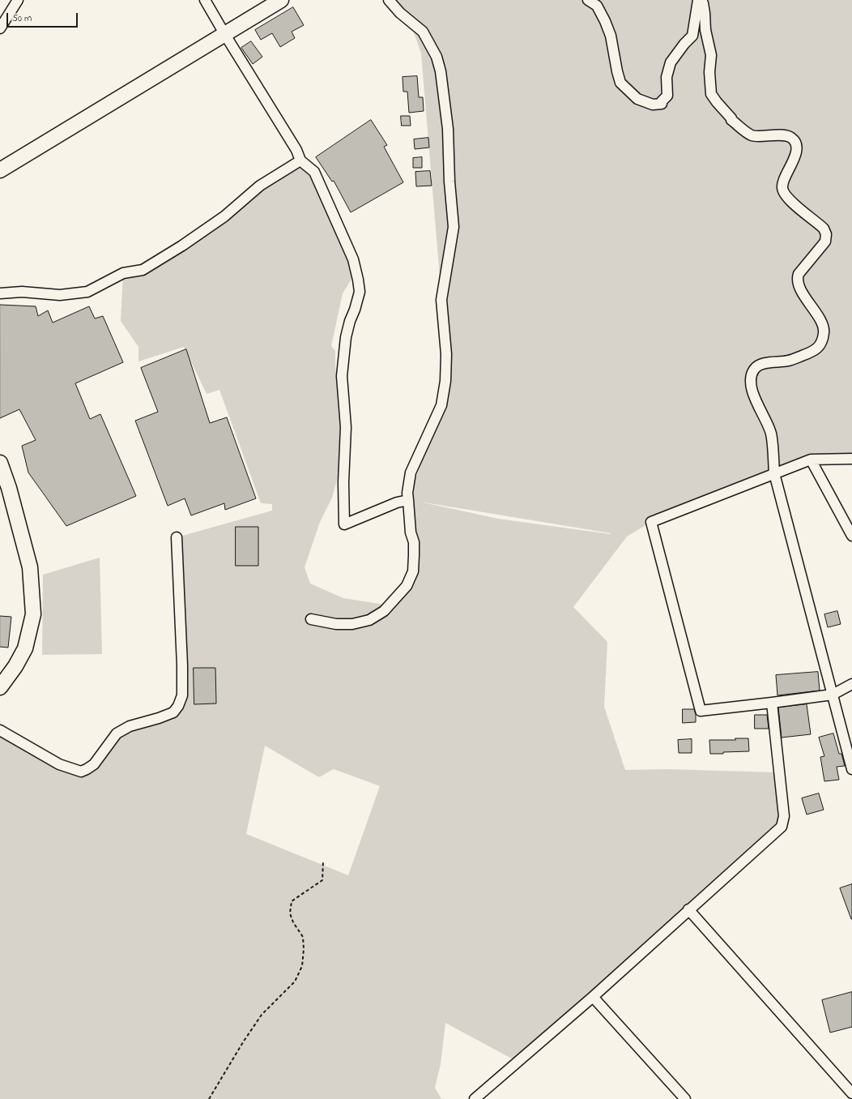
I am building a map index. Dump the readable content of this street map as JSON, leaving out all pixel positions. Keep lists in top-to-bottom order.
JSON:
{
  "scale_bar": "50 m"
}
